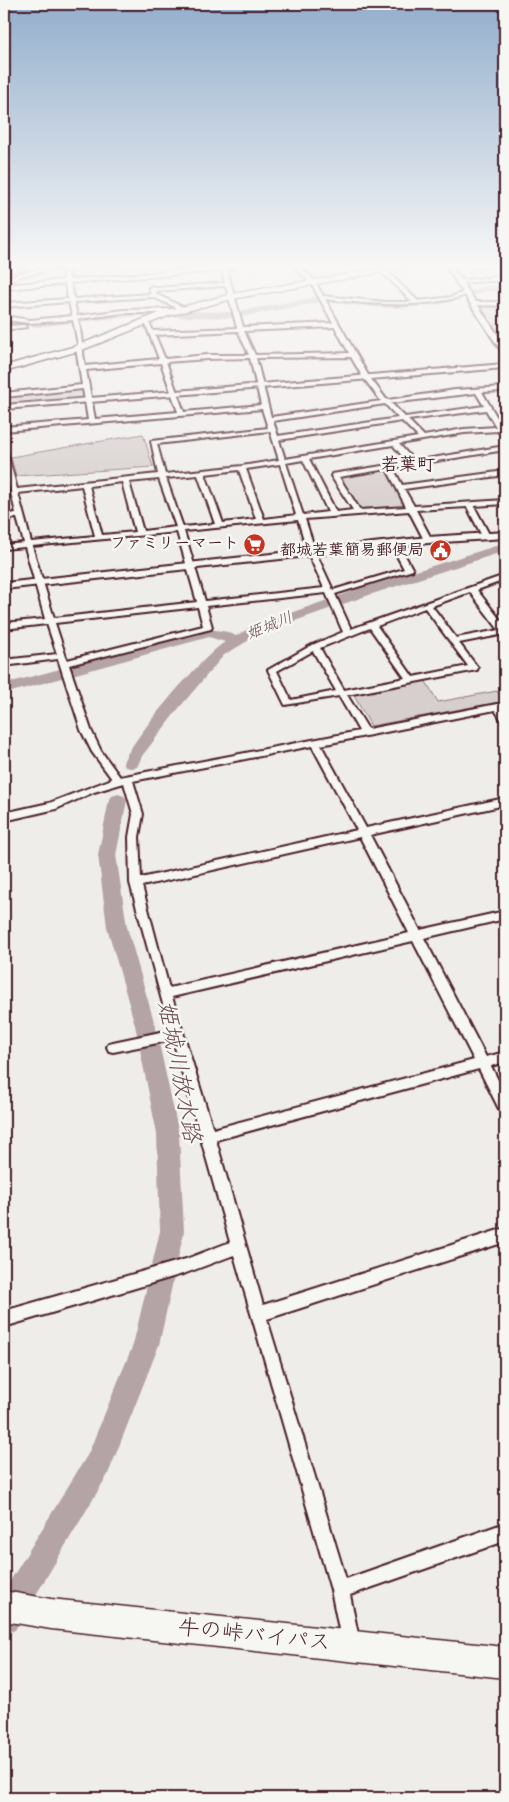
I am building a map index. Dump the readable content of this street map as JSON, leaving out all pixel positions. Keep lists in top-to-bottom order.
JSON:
{
  "streets": {
    "highway": ["牛の峠バイパス"]
  },
  "districts": ["若葉町"],
  "water": ["姫城川", "姫城川放水路"],
  "places": {
    "supermarket": ["ファミリーマート"],
    "public building": ["都城若葉簡易郵便局"]
  }
}
